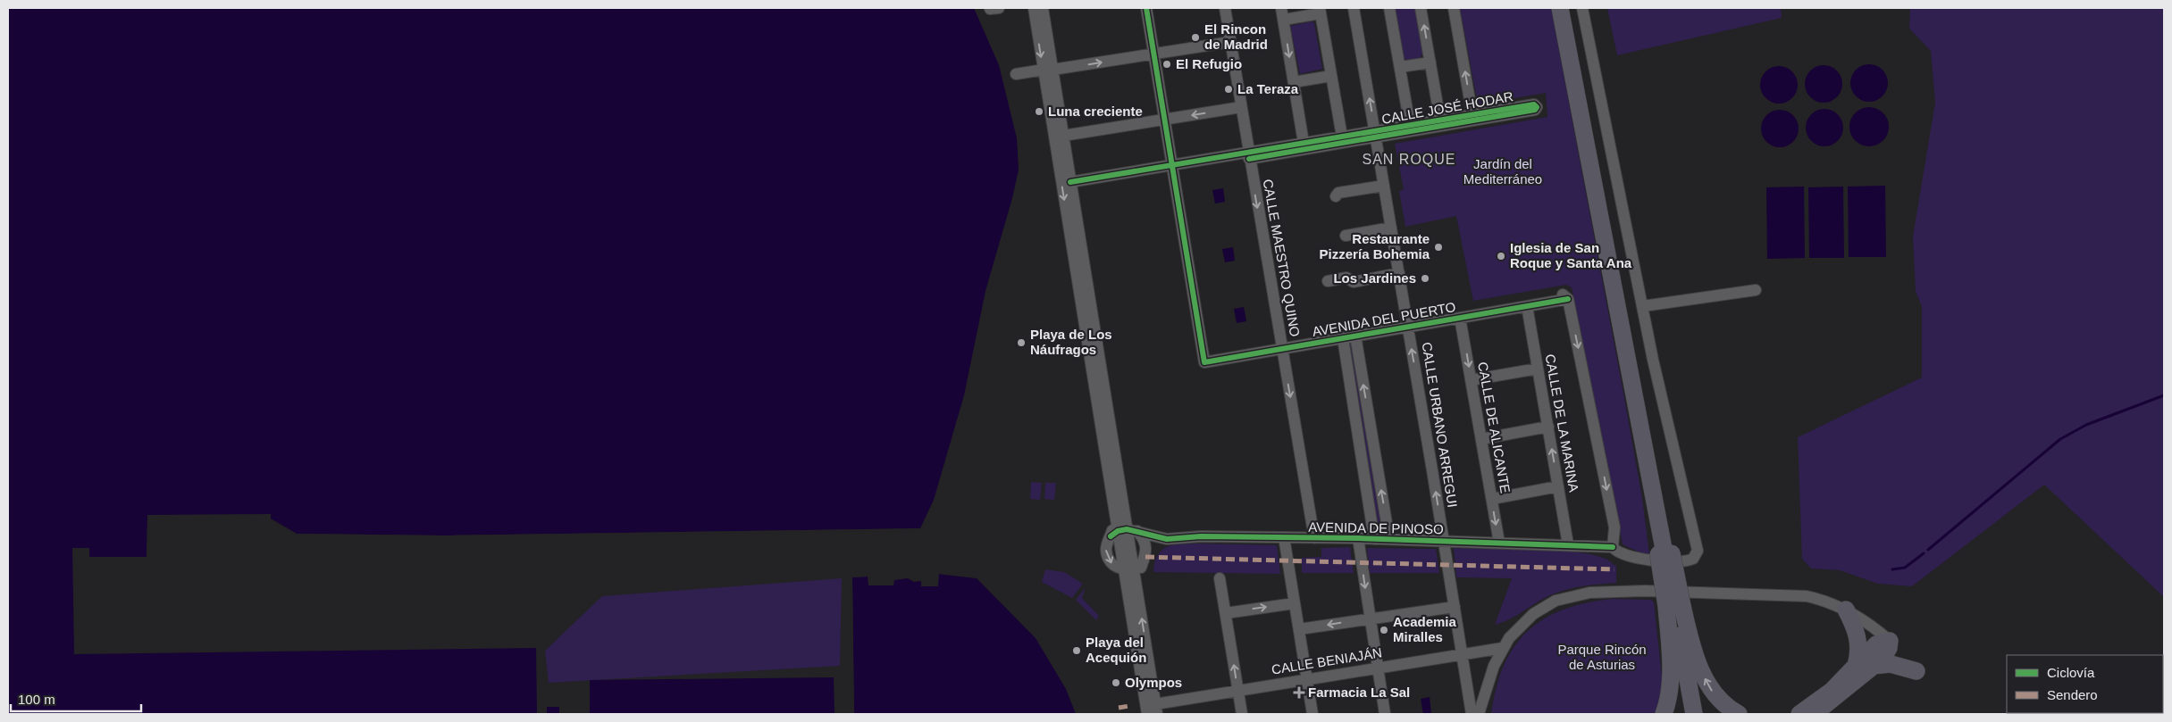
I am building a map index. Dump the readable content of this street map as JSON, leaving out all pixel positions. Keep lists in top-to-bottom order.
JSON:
{
  "streets": {
    "street": [
      "CALLE JOSÉ HODAR",
      "CALLE MAESTRO QUINO",
      "AVENIDA DEL PUERTO",
      "CALLE DE LA MARINA",
      "CALLE URBANO ARREGUI",
      "CALLE DE ALICANTE",
      "AVENIDA DE PINOSO",
      "CALLE BENIAJÁN"
    ]
  },
  "crossings": [
    ["CALLE JOSÉ HODAR", "CALLE MAESTRO QUINO"],
    ["CALLE JOSÉ HODAR", "AVENIDA DEL PUERTO"],
    ["CALLE JOSÉ HODAR", "CALLE URBANO ARREGUI"],
    ["CALLE MAESTRO QUINO", "AVENIDA DEL PUERTO"],
    ["CALLE MAESTRO QUINO", "AVENIDA DE PINOSO"],
    ["AVENIDA DEL PUERTO", "CALLE DE LA MARINA"],
    ["AVENIDA DEL PUERTO", "CALLE URBANO ARREGUI"],
    ["AVENIDA DEL PUERTO", "CALLE DE ALICANTE"],
    ["CALLE DE LA MARINA", "AVENIDA DE PINOSO"],
    ["CALLE URBANO ARREGUI", "AVENIDA DE PINOSO"],
    ["CALLE URBANO ARREGUI", "CALLE BENIAJÁN"],
    ["CALLE DE ALICANTE", "AVENIDA DE PINOSO"]
  ],
  "one_way": ["CALLE DE ALICANTE"],
  "districts": ["SAN ROQUE"],
  "parks": ["Jardín del Mediterráneo", "Parque Rincón de Asturias"],
  "places": {
    "other": [
      "El Rincon de Madrid",
      "El Refugio",
      "La Teraza",
      "Luna creciente",
      "Restaurante Pizzería Bohemia",
      "Iglesia de San Roque y Santa Ana",
      "Los Jardines",
      "Playa de Los Náufragos",
      "Academia Miralles",
      "Playa del Acequión",
      "Olympos"
    ],
    "health": ["Farmacia La Sal"]
  },
  "legend": ["Ciclovía", "Sendero"],
  "scale_bar": "100 m"
}
